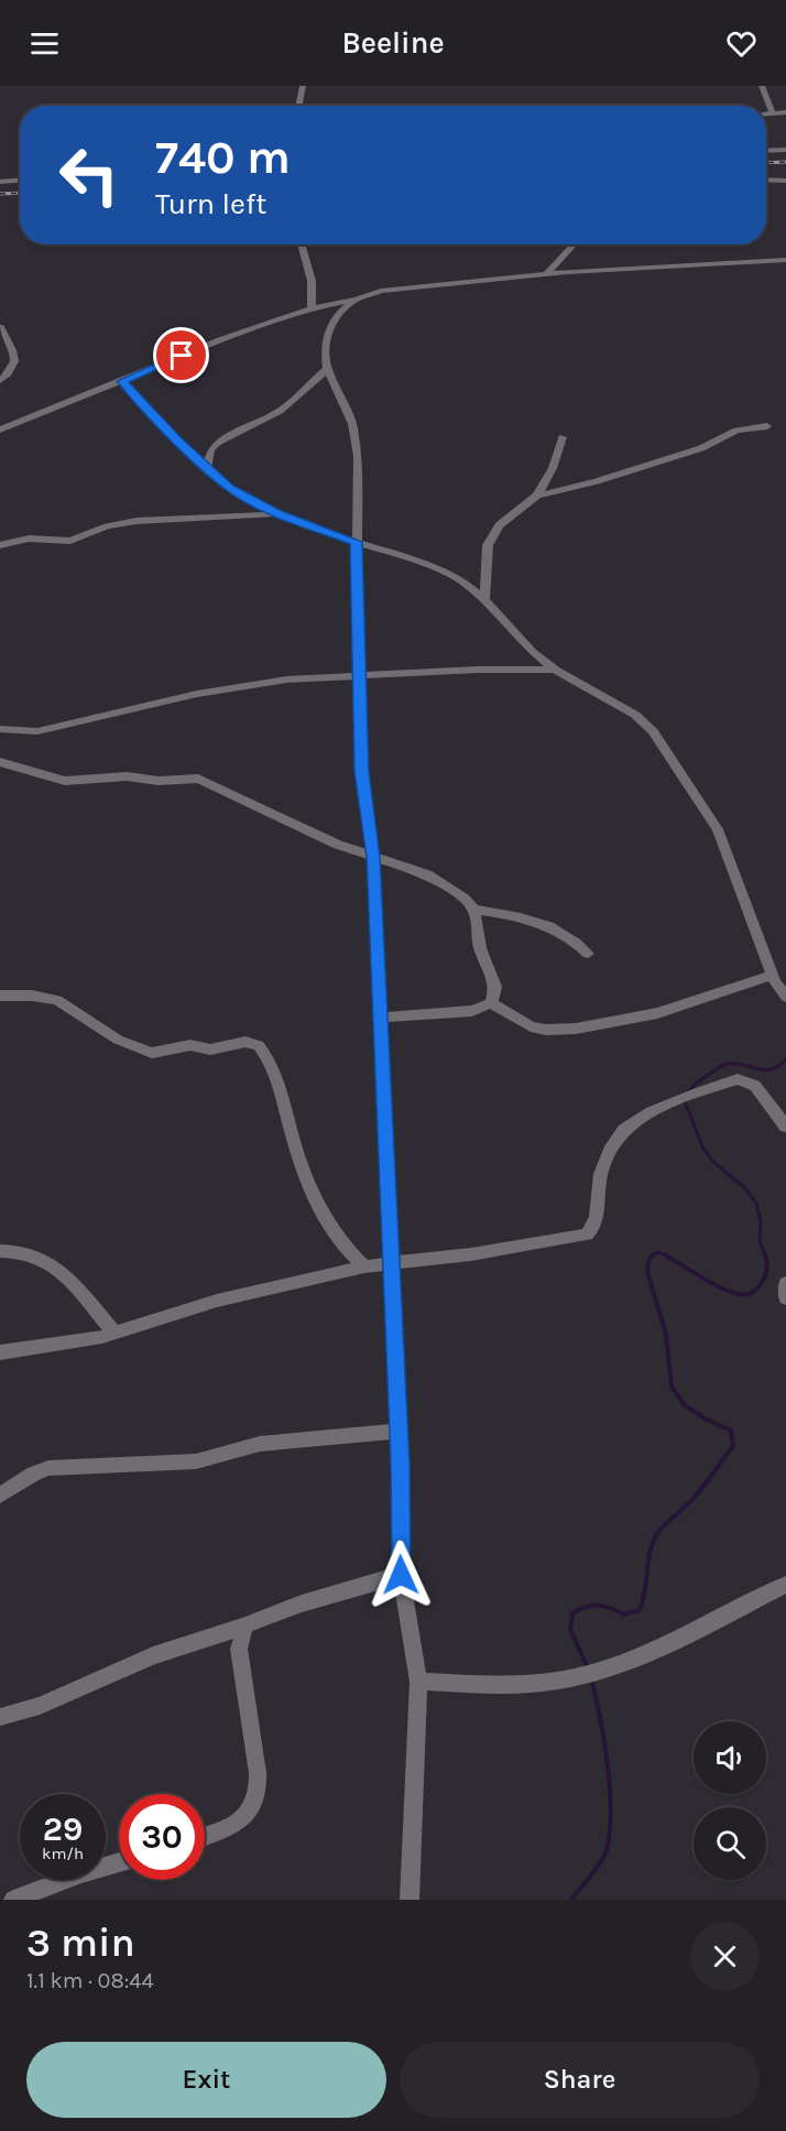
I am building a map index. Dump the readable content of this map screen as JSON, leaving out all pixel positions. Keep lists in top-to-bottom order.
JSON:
{
  "page": {
    "header": "Beeline",
    "turn": ["740 m", "Turn left"],
    "speed": "29 km/h",
    "limit": "30",
    "heading": ["3 min", "1.1 km · 08:44"],
    "buttons": ["Exit", "Share"]
  }
}
